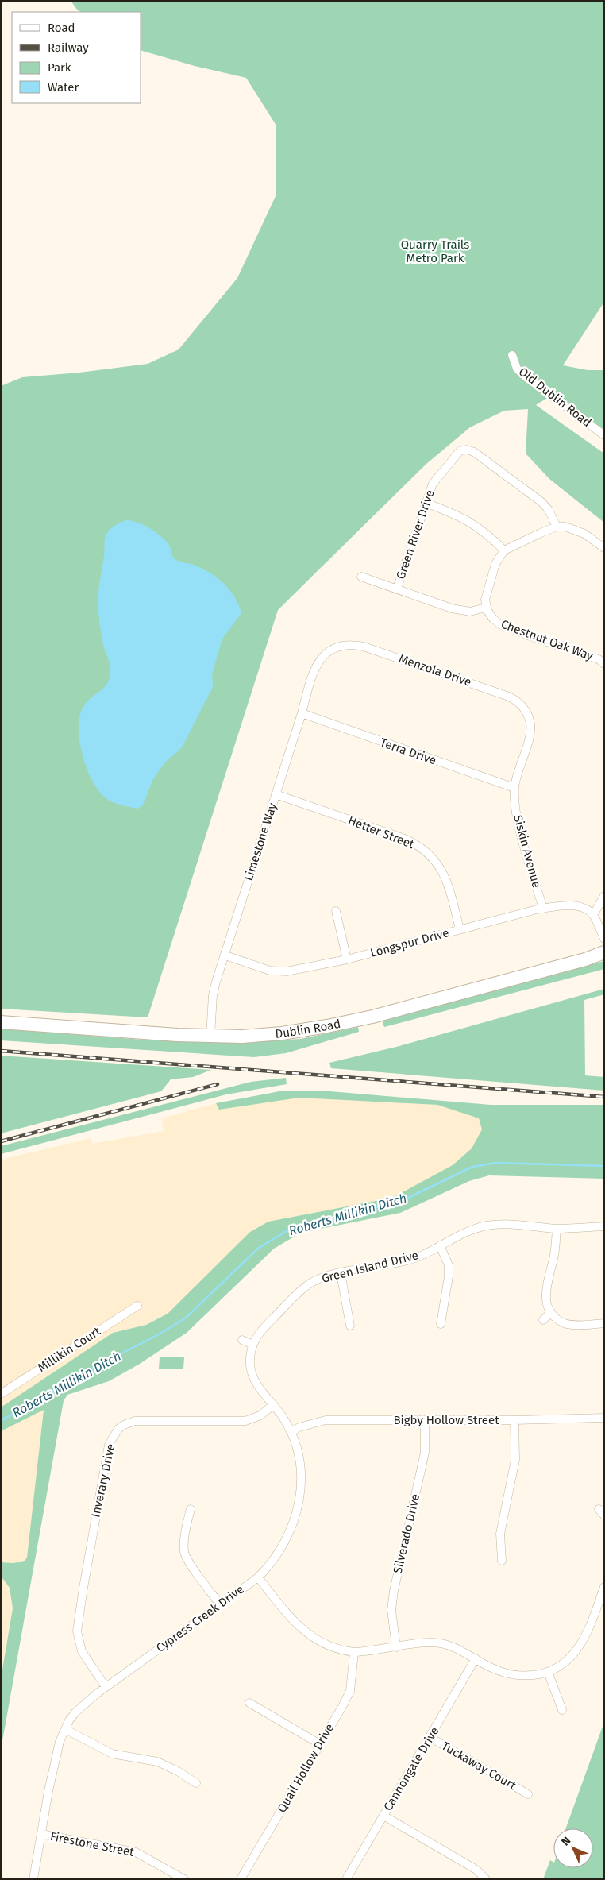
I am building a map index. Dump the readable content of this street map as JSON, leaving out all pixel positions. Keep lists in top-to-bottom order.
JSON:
{
  "streets": {
    "main road": ["Dublin Road"],
    "street": [
      "Old Dublin Road",
      "Green River Drive",
      "Chestnut Oak Way",
      "Menzola Drive",
      "Terra Drive",
      "Hetter Street",
      "Limestone Way",
      "Siskin Avenue",
      "Longspur Drive",
      "Green Island Drive",
      "Millikin Court",
      "Bigby Hollow Street",
      "Inverary Drive",
      "Silverado Drive",
      "Cypress Creek Drive",
      "Tuckaway Court",
      "Quail Hollow Drive",
      "Cannongate Drive",
      "Firestone Street"
    ]
  },
  "crossings": [
    ["Menzola Drive", "Limestone Way"],
    ["Menzola Drive", "Siskin Avenue"],
    ["Terra Drive", "Limestone Way"],
    ["Terra Drive", "Siskin Avenue"],
    ["Hetter Street", "Limestone Way"],
    ["Hetter Street", "Longspur Drive"],
    ["Limestone Way", "Longspur Drive"],
    ["Limestone Way", "Dublin Road"],
    ["Siskin Avenue", "Longspur Drive"],
    ["Green Island Drive", "Cypress Creek Drive"],
    ["Bigby Hollow Street", "Silverado Drive"],
    ["Bigby Hollow Street", "Cypress Creek Drive"],
    ["Inverary Drive", "Cypress Creek Drive"],
    ["Cypress Creek Drive", "Firestone Street"],
    ["Tuckaway Court", "Cannongate Drive"]
  ],
  "water": ["Roberts Millikin Ditch"],
  "parks": ["Quarry Trails Metro Park"],
  "legend": [
    "Road",
    "Railway",
    "Park",
    "Water"
  ],
  "north": "top left"
}
